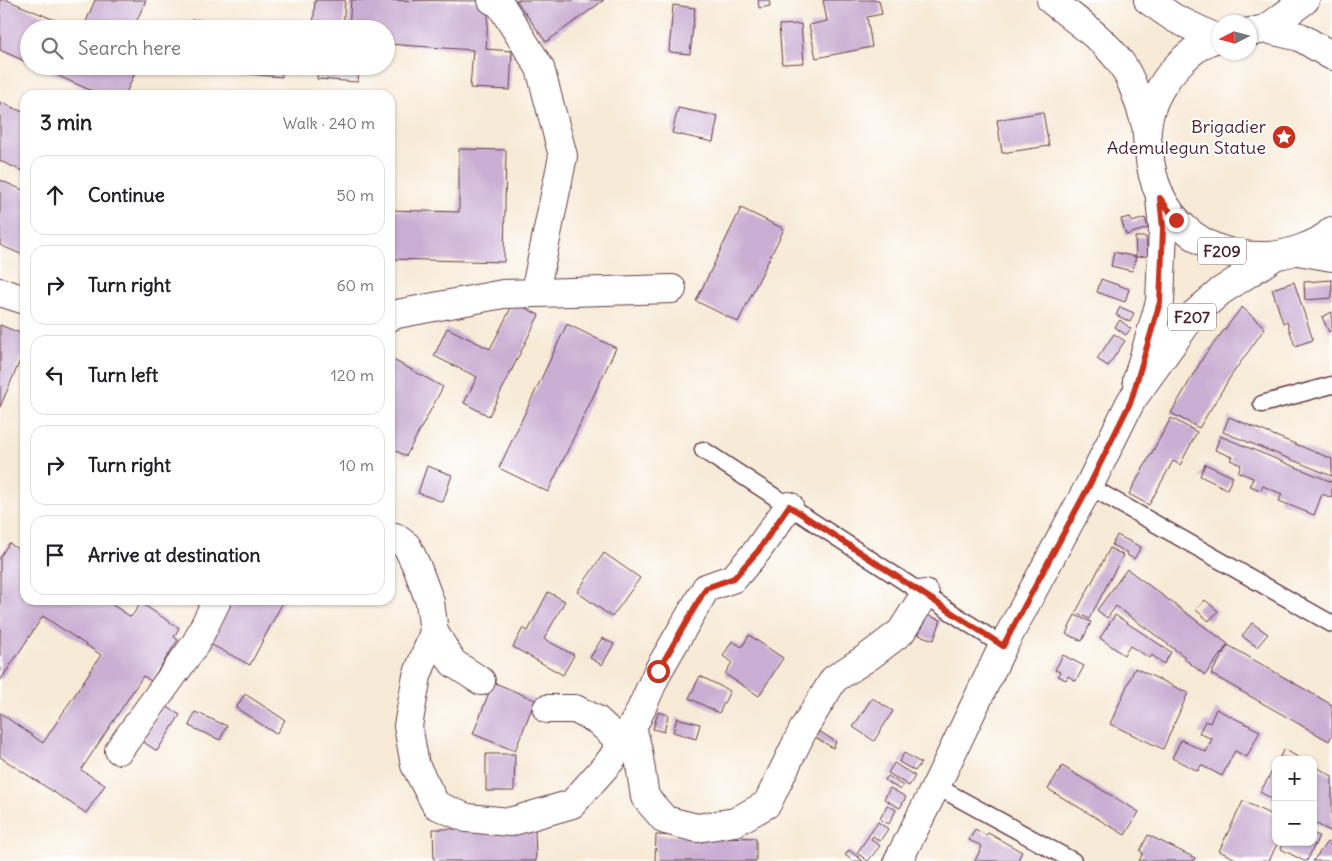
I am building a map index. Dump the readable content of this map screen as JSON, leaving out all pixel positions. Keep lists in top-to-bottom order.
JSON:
{
  "streets": {
    "street": ["F209", "F207"]
  },
  "crossings": [
    ["F209", "F207"]
  ],
  "places": {
    "place": ["Brigadier Ademulegun Statue"]
  },
  "north": "left",
  "page": {
    "search": "Search here",
    "heading": ["3 min", "Walk · 240 m"],
    "list": [
      ["Continue", "50 m"],
      ["Turn right", "60 m"],
      ["Turn left", "120 m"],
      ["Turn right", "10 m"],
      "Arrive at destination"
    ],
    "map_buttons": ["+", "−"]
  }
}
